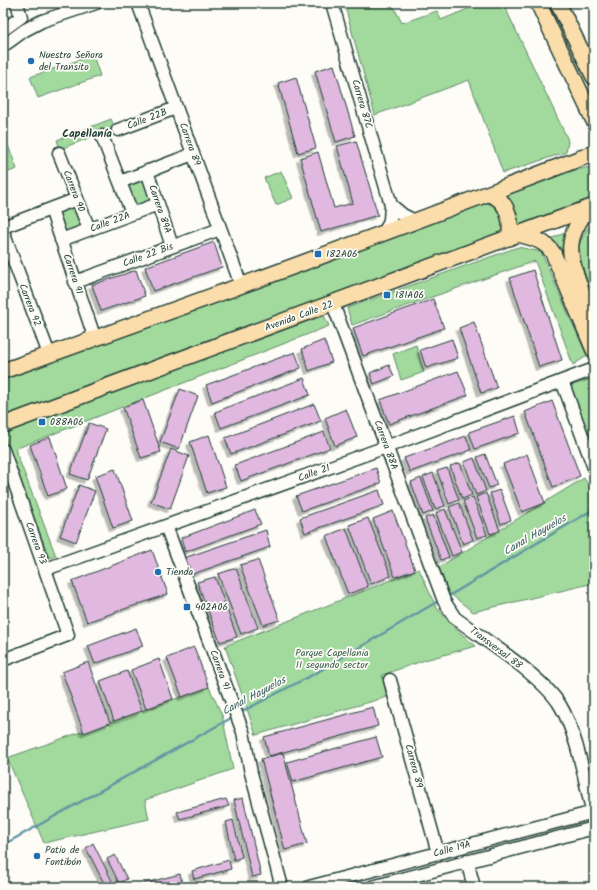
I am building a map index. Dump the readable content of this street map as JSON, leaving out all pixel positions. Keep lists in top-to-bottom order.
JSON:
{
  "streets": {
    "main road": ["Avenida Calle 22"],
    "street": [
      "Carrera 87C",
      "Calle 22B",
      "Carrera 89",
      "Carrera 90",
      "Carrera 89A",
      "Calle 22A",
      "Calle 22 Bis",
      "Carrera 91",
      "Carrera 92",
      "Carrera 88A",
      "Calle 21",
      "Carrera 93",
      "Transversal 88",
      "Calle 19A"
    ]
  },
  "crossings": [
    ["Calle 22B", "Carrera 89"],
    ["Carrera 89", "Calle 22 Bis"],
    ["Carrera 89", "Calle 19A"],
    ["Carrera 90", "Calle 22A"],
    ["Carrera 89A", "Calle 22A"],
    ["Carrera 89A", "Calle 22 Bis"],
    ["Calle 22A", "Carrera 91"],
    ["Calle 22 Bis", "Carrera 91"],
    ["Carrera 91", "Calle 21"],
    ["Avenida Calle 22", "Carrera 88A"],
    ["Carrera 88A", "Calle 21"],
    ["Carrera 88A", "Transversal 88"],
    ["Calle 21", "Carrera 93"],
    ["Transversal 88", "Calle 19A"]
  ],
  "districts": ["Capellanía"],
  "water": ["Canal Hayuelos"],
  "parks": ["Parque Capellania II segundo sector"],
  "places": {
    "other": ["Nuestra Señora del Transito", "Tienda", "Patio de Fontibón"],
    "transit": [
      "182A06",
      "181A06",
      "088A06",
      "402A06"
    ]
  }
}
